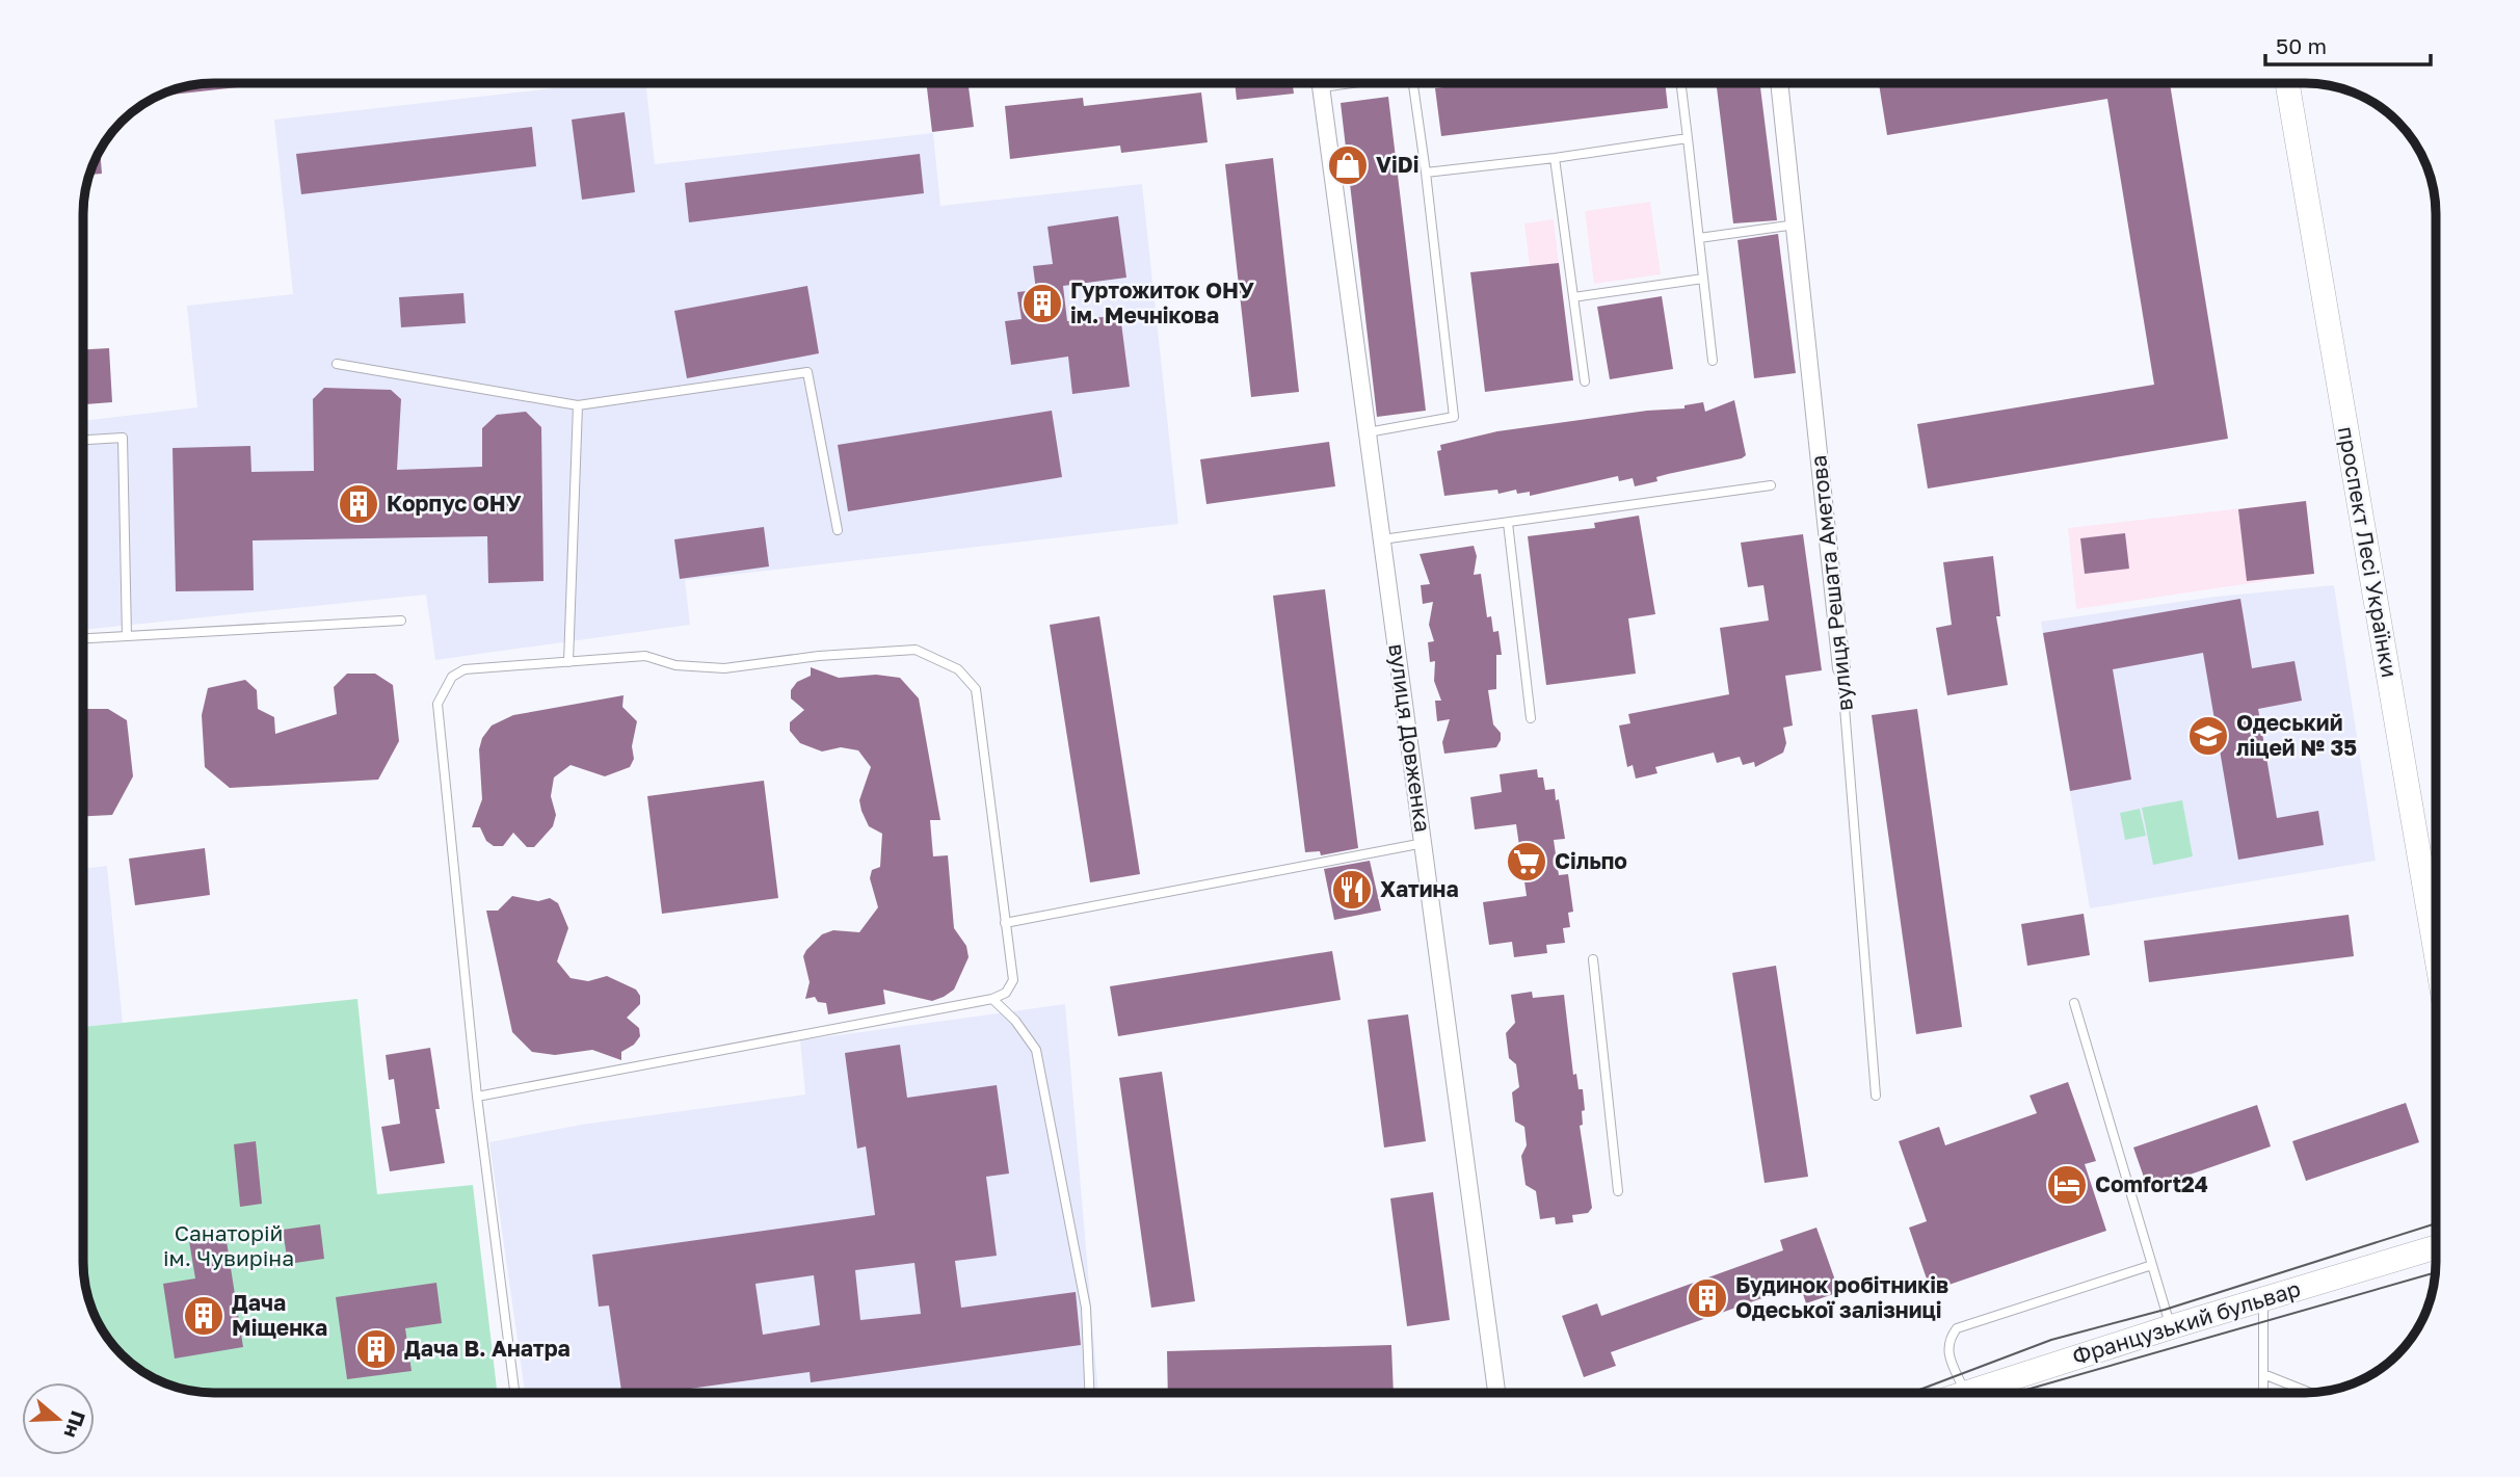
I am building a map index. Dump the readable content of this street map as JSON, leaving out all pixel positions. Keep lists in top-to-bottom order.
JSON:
{
  "streets": {
    "street": [
      "проспект Лесі Українки",
      "вулиця Решата Аметова",
      "вулиця Довженка",
      "Французький бульвар"
    ]
  },
  "parks": ["Санаторій ім. Чувиріна"],
  "places": {
    "shop": ["ViDi"],
    "building": [
      "Гуртожиток ОНУ ім. Мечнікова",
      "Корпус ОНУ",
      "Будинок робітників Одеської залізниці",
      "Дача Міщенка",
      "Дача В. Анатра"
    ],
    "school or university": ["Одеський ліцей № 35"],
    "supermarket": ["Сільпо"],
    "restaurant": ["Хатина"],
    "hotel": ["Comfort24"]
  },
  "scale_bar": "50 m",
  "north": "right"
}
